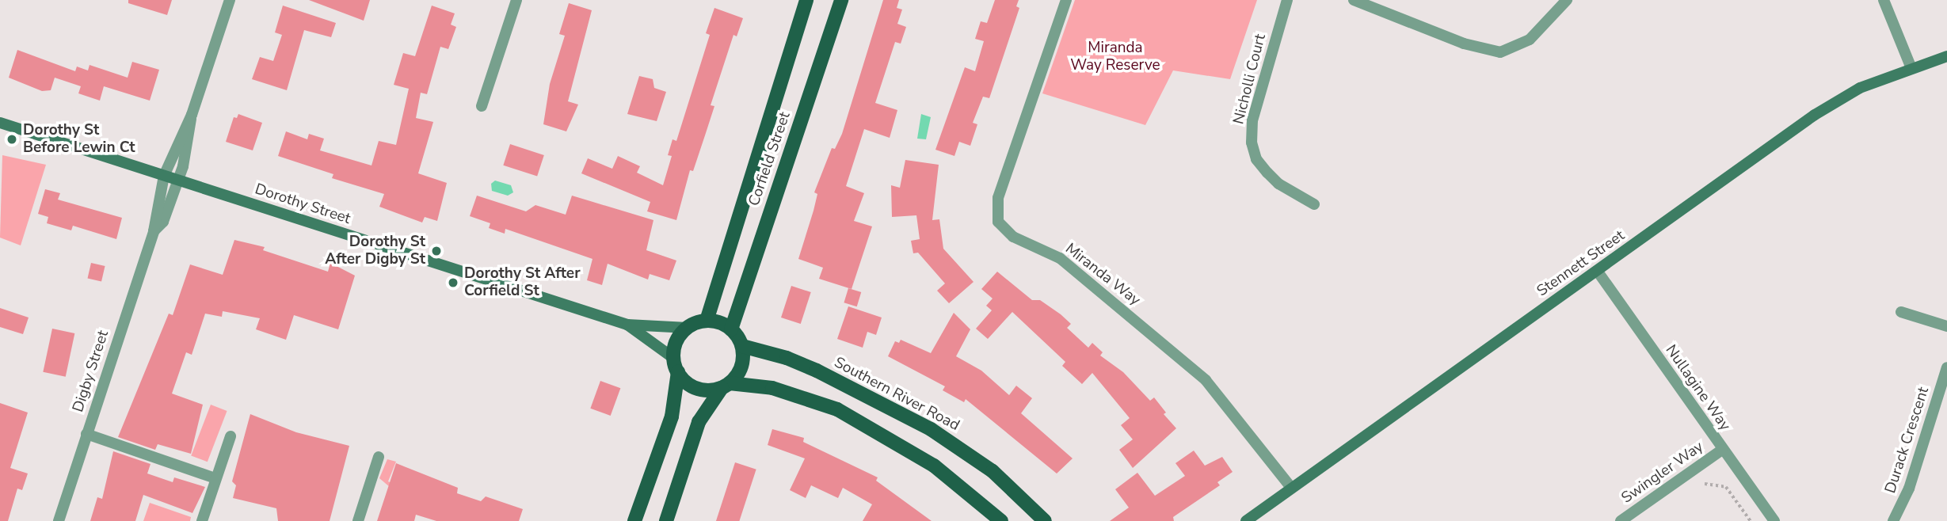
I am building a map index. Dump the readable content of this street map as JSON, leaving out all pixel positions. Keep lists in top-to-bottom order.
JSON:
{
  "streets": {
    "main road": ["Corfield Street", "Southern River Road"],
    "street": [
      "Nicholli Court",
      "Dorothy Street",
      "Stennett Street",
      "Miranda Way",
      "Digby Street",
      "Nullagine Way",
      "Durack Crescent",
      "Swingler Way"
    ]
  },
  "crossings": [
    ["Corfield Street", "Dorothy Street"],
    ["Corfield Street", "Southern River Road"],
    ["Dorothy Street", "Digby Street"],
    ["Dorothy Street", "Southern River Road"],
    ["Stennett Street", "Miranda Way"],
    ["Stennett Street", "Nullagine Way"],
    ["Nullagine Way", "Swingler Way"]
  ],
  "parks": ["Miranda Way Reserve"],
  "places": ["Dorothy St Before Lewin Ct", "Dorothy St After Digby St", "Dorothy St After Corfield St"]
}
